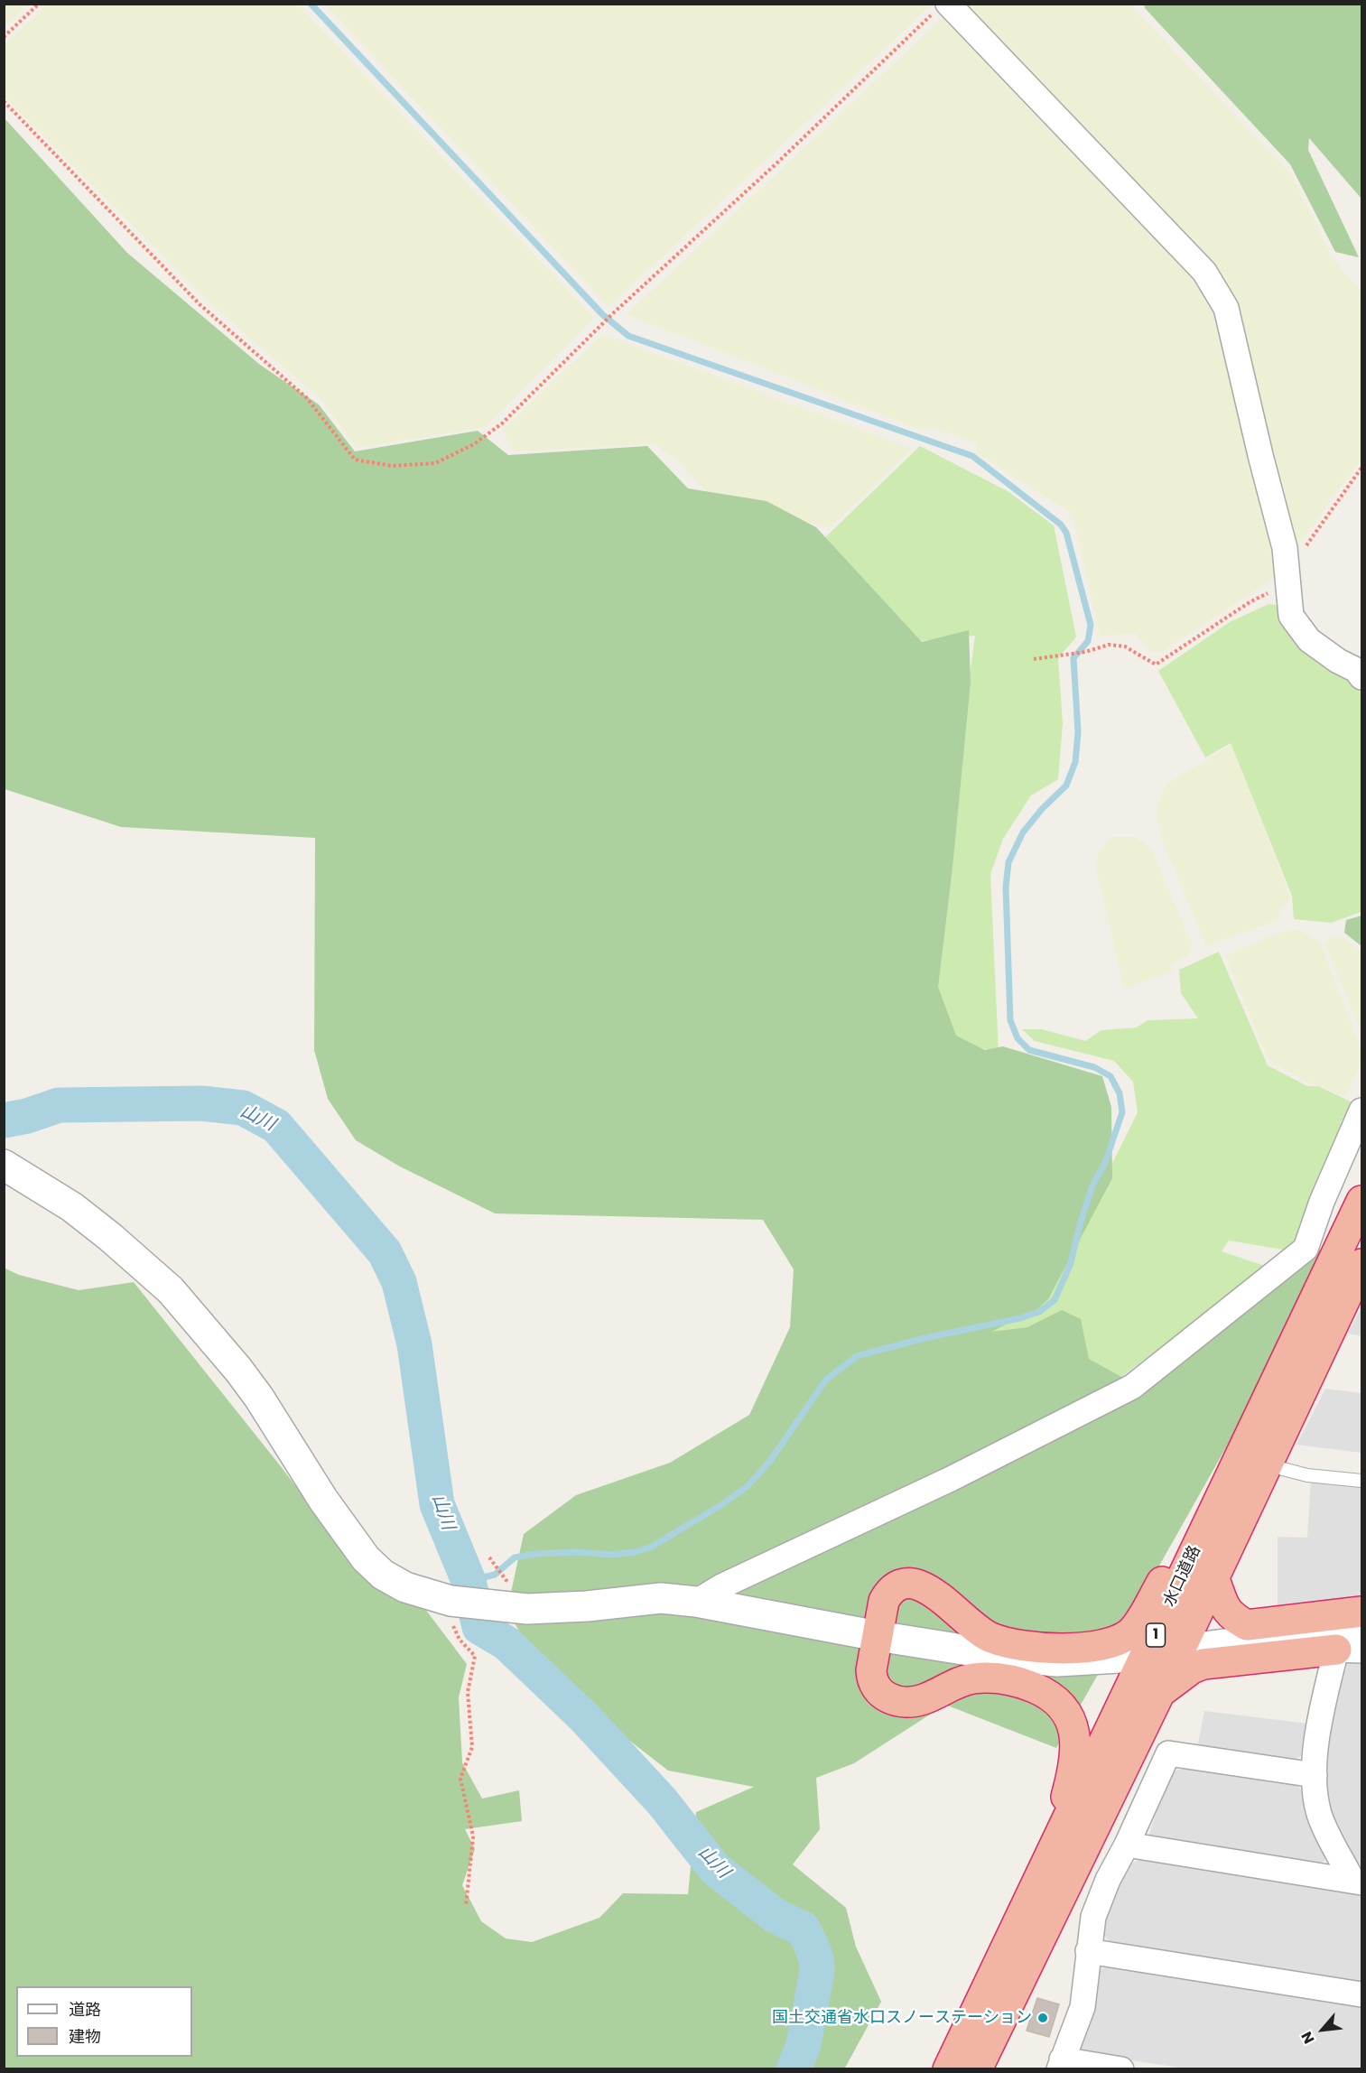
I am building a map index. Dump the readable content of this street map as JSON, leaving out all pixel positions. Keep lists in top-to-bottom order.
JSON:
{
  "streets": {
    "highway": ["水口道路", "1"]
  },
  "water": ["山川"],
  "places": ["国土交通省水口スノーステーション"],
  "legend": ["道路", "建物"],
  "north": "bottom left"
}
